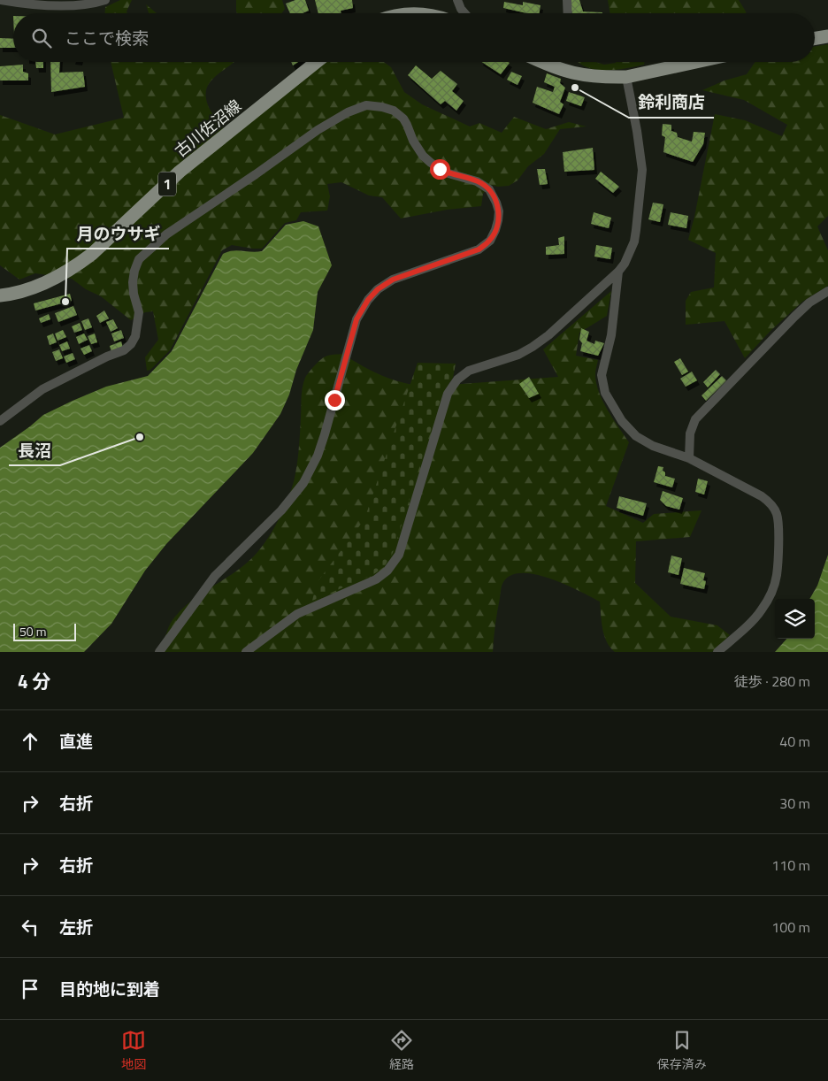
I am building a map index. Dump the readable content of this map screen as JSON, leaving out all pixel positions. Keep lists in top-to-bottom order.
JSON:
{
  "streets": {
    "main road": ["古川佐沼線", "1"]
  },
  "places": ["鈴利商店", "月のウサギ", "長沼"],
  "scale_bar": "50 m",
  "page": {
    "search": "ここで検索",
    "scale": "50 m",
    "heading": ["4 分", "徒歩 · 280 m"],
    "list": [
      ["直進", "40 m"],
      ["右折", "30 m"],
      ["右折", "110 m"],
      ["左折", "100 m"],
      "目的地に到着"
    ],
    "nav": ["地図", "経路", "保存済み"]
  }
}
